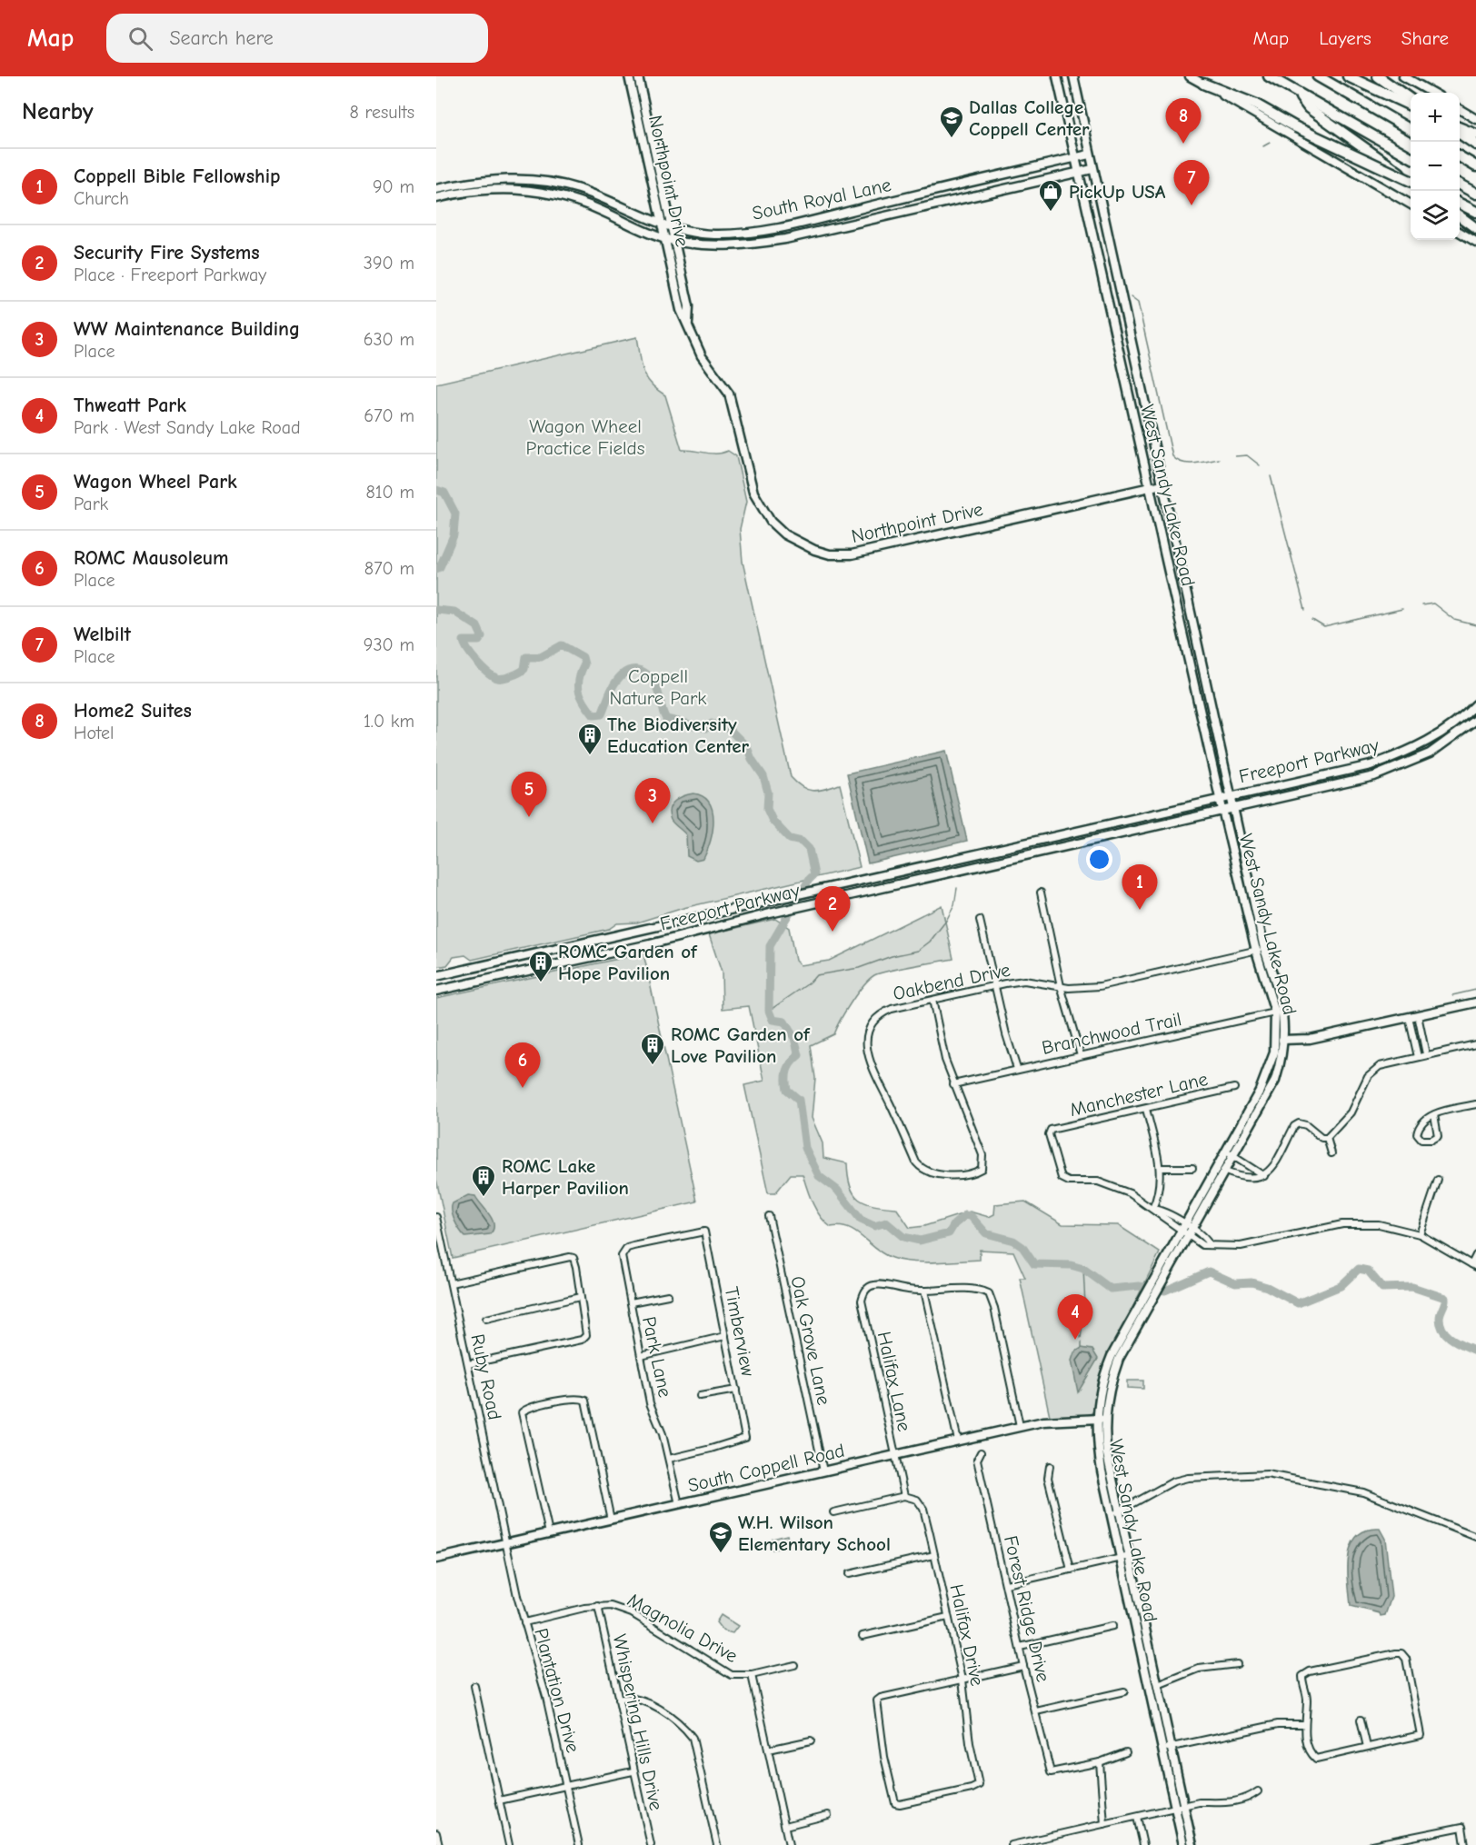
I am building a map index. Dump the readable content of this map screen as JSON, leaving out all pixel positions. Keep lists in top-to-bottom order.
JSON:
{
  "streets": {
    "main road": [
      "Northpoint Drive",
      "South Royal Lane",
      "West Sandy Lake Road",
      "Freeport Parkway",
      "South Coppell Road"
    ],
    "street": [
      "Oakbend Drive",
      "Branchwood Trail",
      "Manchester Lane",
      "Timberview",
      "Oak Grove Lane",
      "Park Lane",
      "Ruby Road",
      "Halifax Lane",
      "Forest Ridge Drive",
      "Magnolia Drive",
      "Halifax Drive",
      "Plantation Drive",
      "Whispering Hills Drive"
    ]
  },
  "crossings": [
    ["Northpoint Drive", "South Royal Lane"],
    ["Northpoint Drive", "West Sandy Lake Road"],
    ["South Royal Lane", "West Sandy Lake Road"],
    ["West Sandy Lake Road", "Freeport Parkway"],
    ["West Sandy Lake Road", "Oakbend Drive"],
    ["West Sandy Lake Road", "Branchwood Trail"],
    ["West Sandy Lake Road", "South Coppell Road"],
    ["Oakbend Drive", "Branchwood Trail"],
    ["Timberview", "Park Lane"],
    ["Oak Grove Lane", "South Coppell Road"],
    ["Park Lane", "South Coppell Road"],
    ["Ruby Road", "South Coppell Road"],
    ["Ruby Road", "Plantation Drive"],
    ["Halifax Lane", "South Coppell Road"],
    ["Halifax Lane", "Halifax Drive"],
    ["South Coppell Road", "Plantation Drive"],
    ["Magnolia Drive", "Plantation Drive"],
    ["Magnolia Drive", "Whispering Hills Drive"]
  ],
  "parks": ["Wagon Wheel Practice Fields", "Coppell Nature Park"],
  "places": {
    "school or university": ["Dallas College Coppell Center", "W.H. Wilson Elementary School"],
    "shop": ["PickUp USA"],
    "building": [
      "The Biodiversity Education Center",
      "ROMC Garden of Hope Pavilion",
      "ROMC Garden of Love Pavilion",
      "ROMC Lake Harper Pavilion"
    ]
  },
  "page": {
    "header": "Map",
    "search": "Search here",
    "nav": ["Map", "Layers", "Share"],
    "heading": ["Nearby", "8 results"],
    "map_buttons": ["+", "−"],
    "pins": [
      "8",
      "7",
      "5",
      "3",
      "1",
      "2",
      "6",
      "4"
    ],
    "list": [
      {
        "mark": "1",
        "name": "Coppell Bible Fellowship",
        "note": "Church",
        "value": "90 m"
      },
      {
        "mark": "2",
        "name": "Security Fire Systems",
        "note": "Place · Freeport Parkway",
        "value": "390 m"
      },
      {
        "mark": "3",
        "name": "WW Maintenance Building",
        "note": "Place",
        "value": "630 m"
      },
      {
        "mark": "4",
        "name": "Thweatt Park",
        "note": "Park · West Sandy Lake Road",
        "value": "670 m"
      },
      {
        "mark": "5",
        "name": "Wagon Wheel Park",
        "note": "Park",
        "value": "810 m"
      },
      {
        "mark": "6",
        "name": "ROMC Mausoleum",
        "note": "Place",
        "value": "870 m"
      },
      {
        "mark": "7",
        "name": "Welbilt",
        "note": "Place",
        "value": "930 m"
      },
      {
        "mark": "8",
        "name": "Home2 Suites",
        "note": "Hotel",
        "value": "1.0 km"
      }
    ]
  }
}
